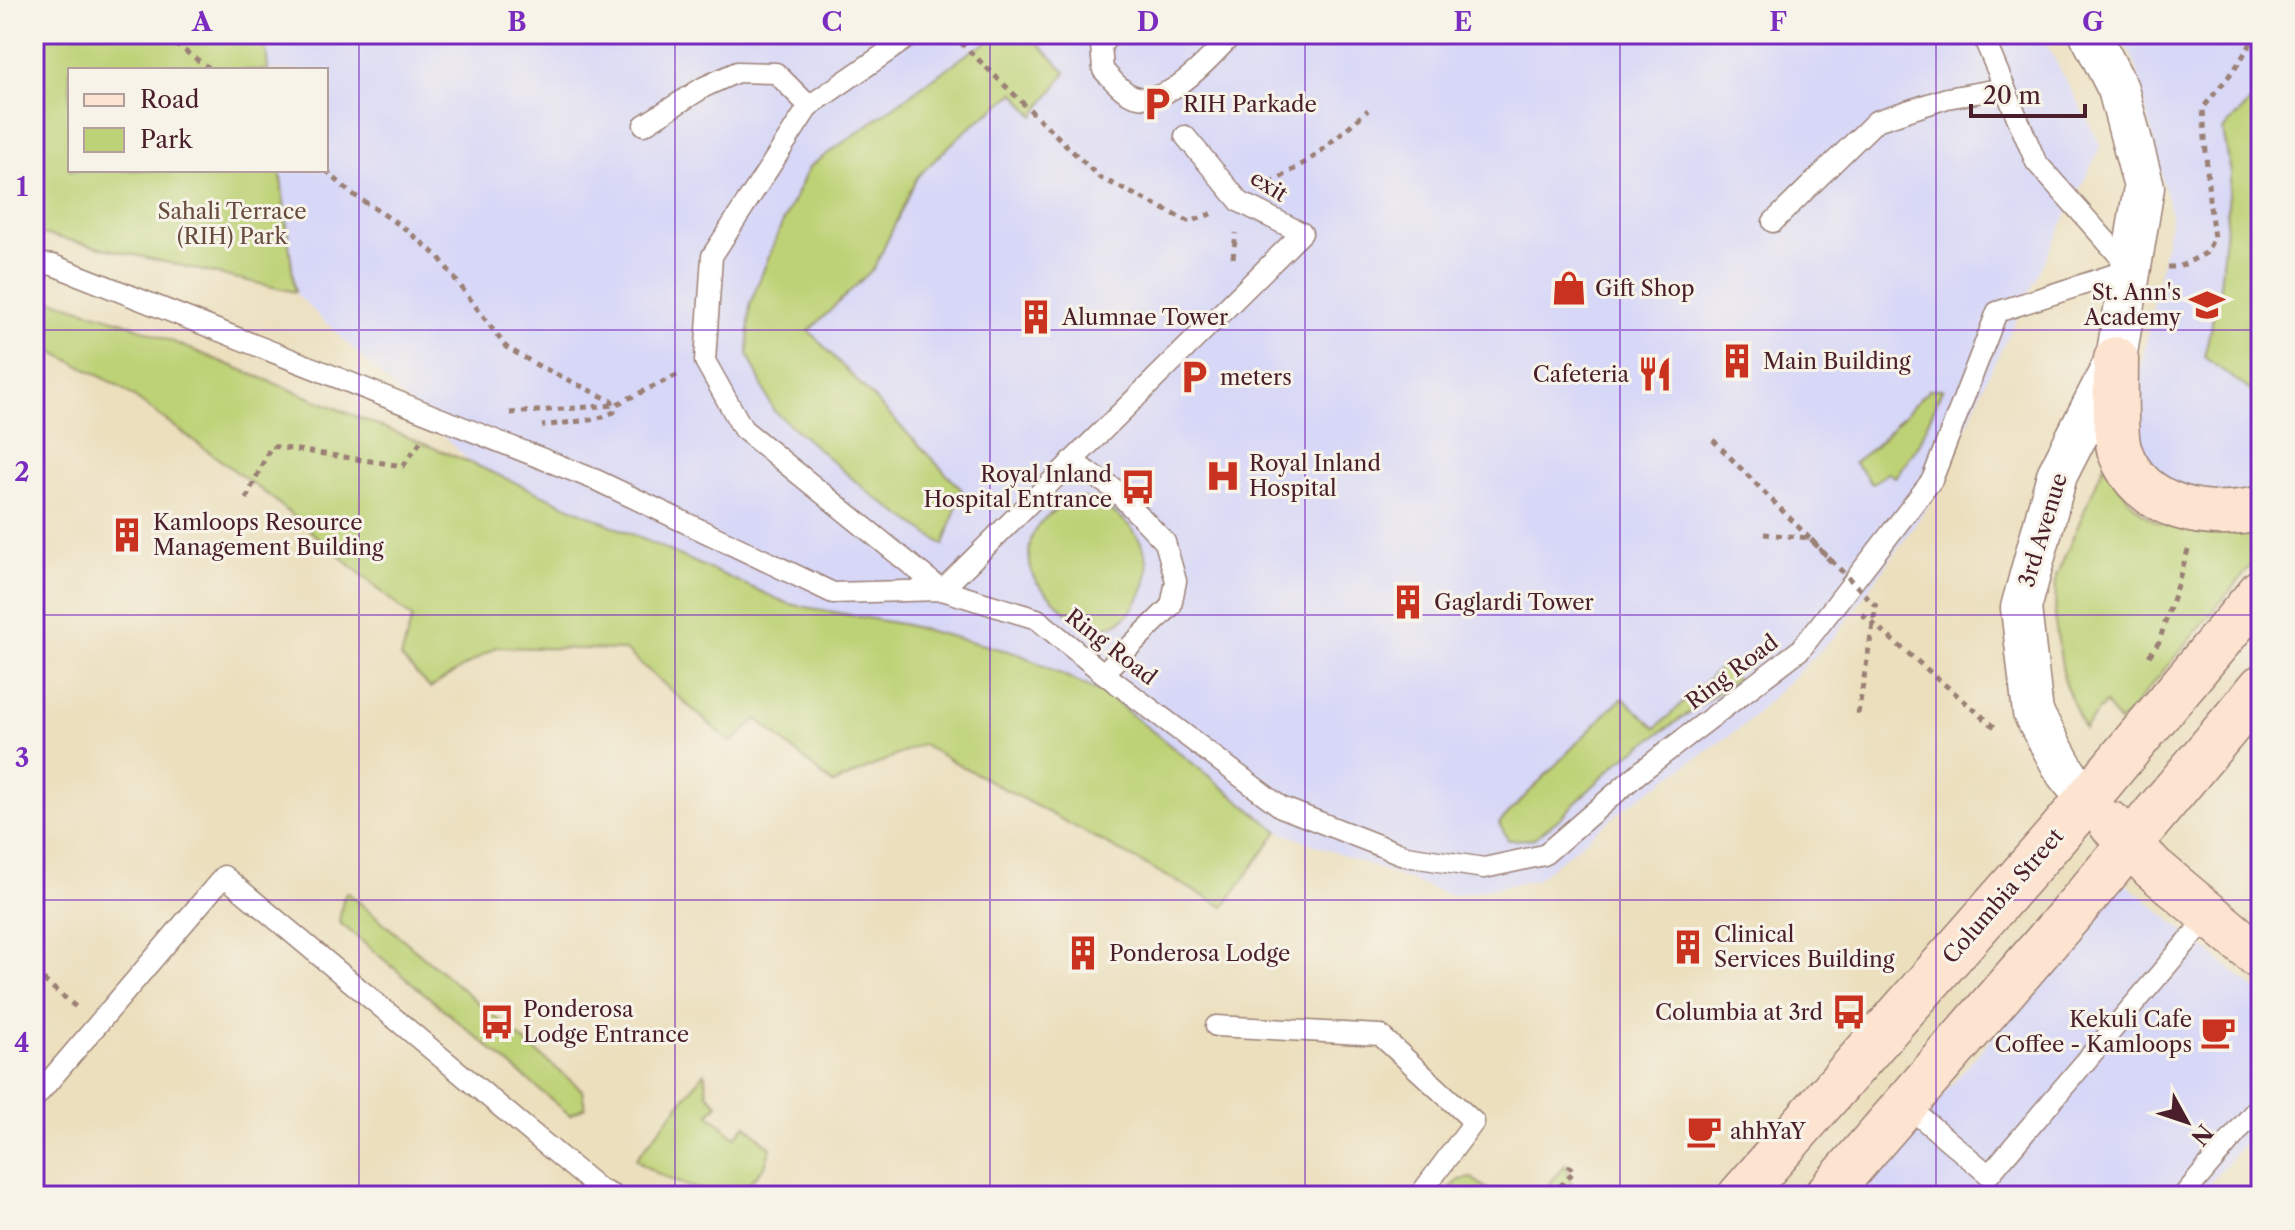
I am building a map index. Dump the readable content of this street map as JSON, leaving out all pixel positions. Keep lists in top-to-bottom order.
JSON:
{
  "streets": {
    "main road": ["3rd Avenue", "Columbia Street"],
    "lane": ["exit", "Ring Road"]
  },
  "crossings": [
    ["3rd Avenue", "Ring Road"],
    ["3rd Avenue", "Columbia Street"]
  ],
  "parks": ["Sahali Terrace (RIH) Park"],
  "places": {
    "parking": ["RIH Parkade", "meters"],
    "shop": ["Gift Shop"],
    "school or university": ["St. Ann's Academy"],
    "building": [
      "Alumnae Tower",
      "Main Building",
      "Kamloops Resource Management Building",
      "Gaglardi Tower",
      "Clinical Services Building",
      "Ponderosa Lodge"
    ],
    "restaurant": ["Cafeteria"],
    "hospital": ["Royal Inland Hospital"],
    "bus stop": ["Royal Inland Hospital Entrance", "Columbia at 3rd", "Ponderosa Lodge Entrance"],
    "cafe": ["Kekuli Cafe Coffee - Kamloops", "ahhYaY"]
  },
  "legend": ["Road", "Park"],
  "scale_bar": "20 m",
  "north": "bottom right",
  "grid": {
    "columns": [
      "A",
      "B",
      "C",
      "D",
      "E",
      "F",
      "G"
    ],
    "rows": [
      "1",
      "2",
      "3",
      "4"
    ]
  }
}
